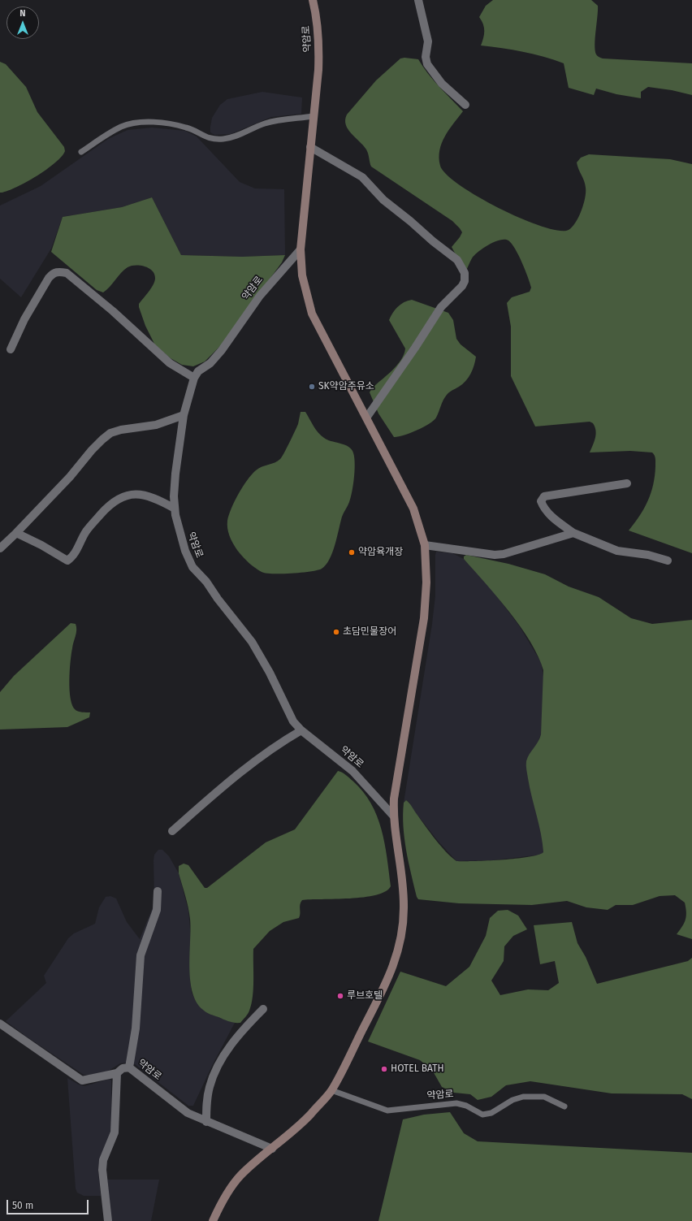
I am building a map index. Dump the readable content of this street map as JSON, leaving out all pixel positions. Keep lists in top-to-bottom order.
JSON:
{
  "streets": {
    "street": ["약암로"]
  },
  "places": [
    "SK약암주유소",
    "약암육개장",
    "초담민물장어",
    "루브호텔",
    "HOTEL BATH"
  ],
  "scale_bar": "50 m",
  "north": "top"
}
